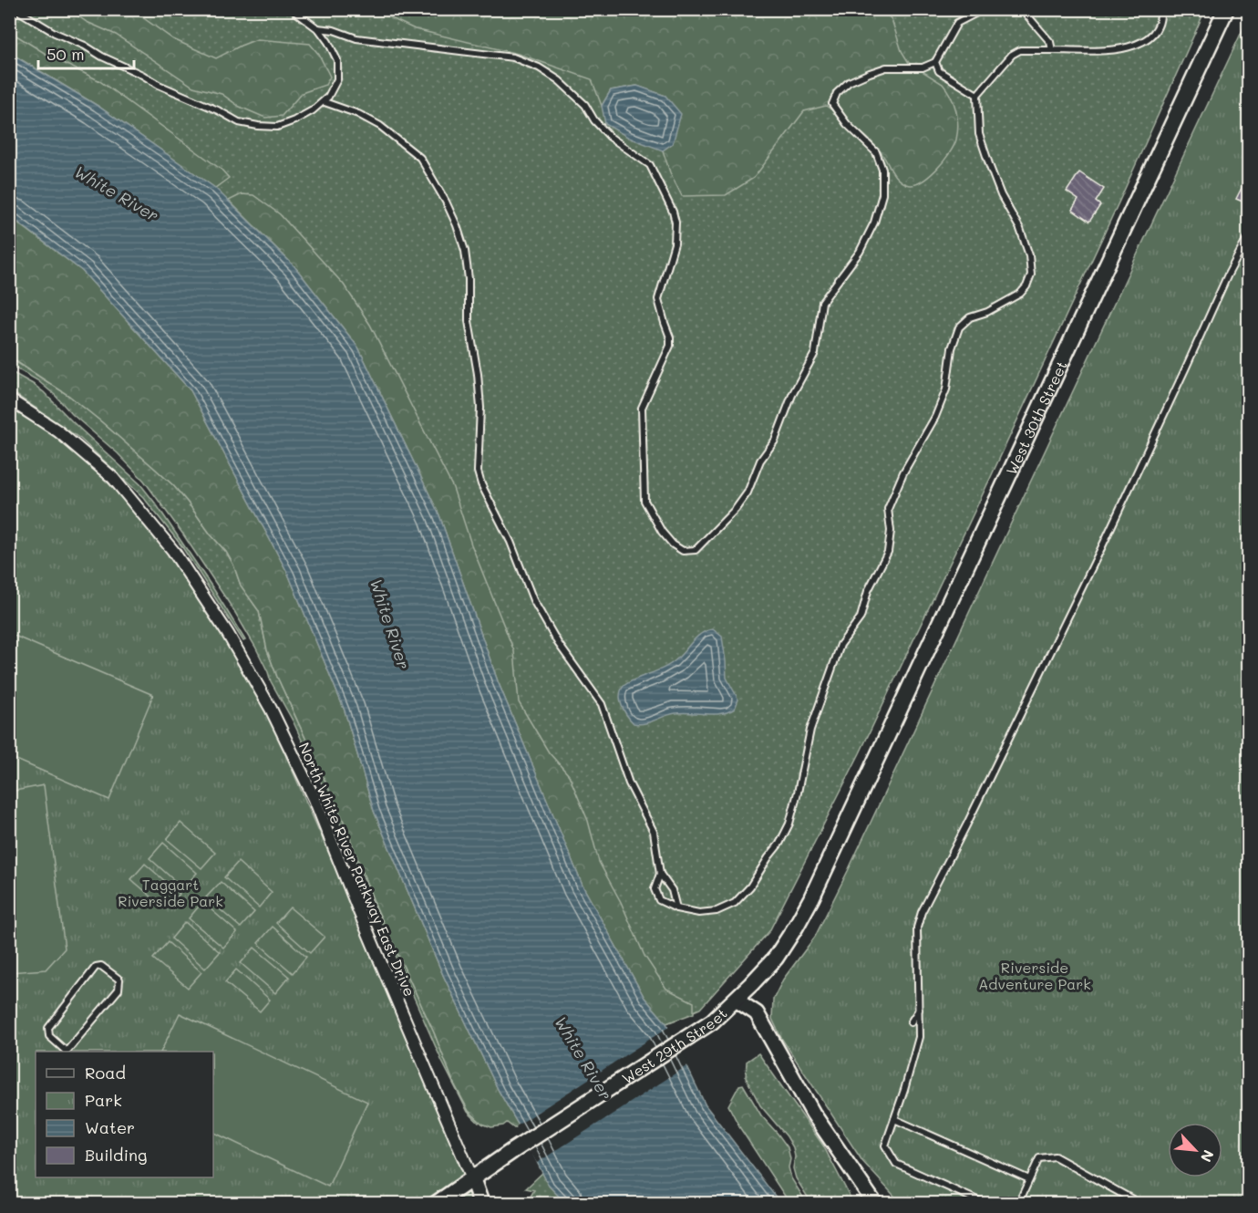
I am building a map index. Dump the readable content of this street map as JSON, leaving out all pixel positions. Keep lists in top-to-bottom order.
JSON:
{
  "streets": {
    "main road": ["West 30th Street", "West 29th Street"],
    "street": ["North White River Parkway East Drive"]
  },
  "crossings": [
    ["West 30th Street", "West 29th Street"],
    ["North White River Parkway East Drive", "West 29th Street"]
  ],
  "water": ["White River"],
  "parks": ["Taggart Riverside Park", "Riverside Adventure Park"],
  "legend": [
    "Road",
    "Park",
    "Water",
    "Building"
  ],
  "scale_bar": "50 m",
  "north": "bottom right"
}
